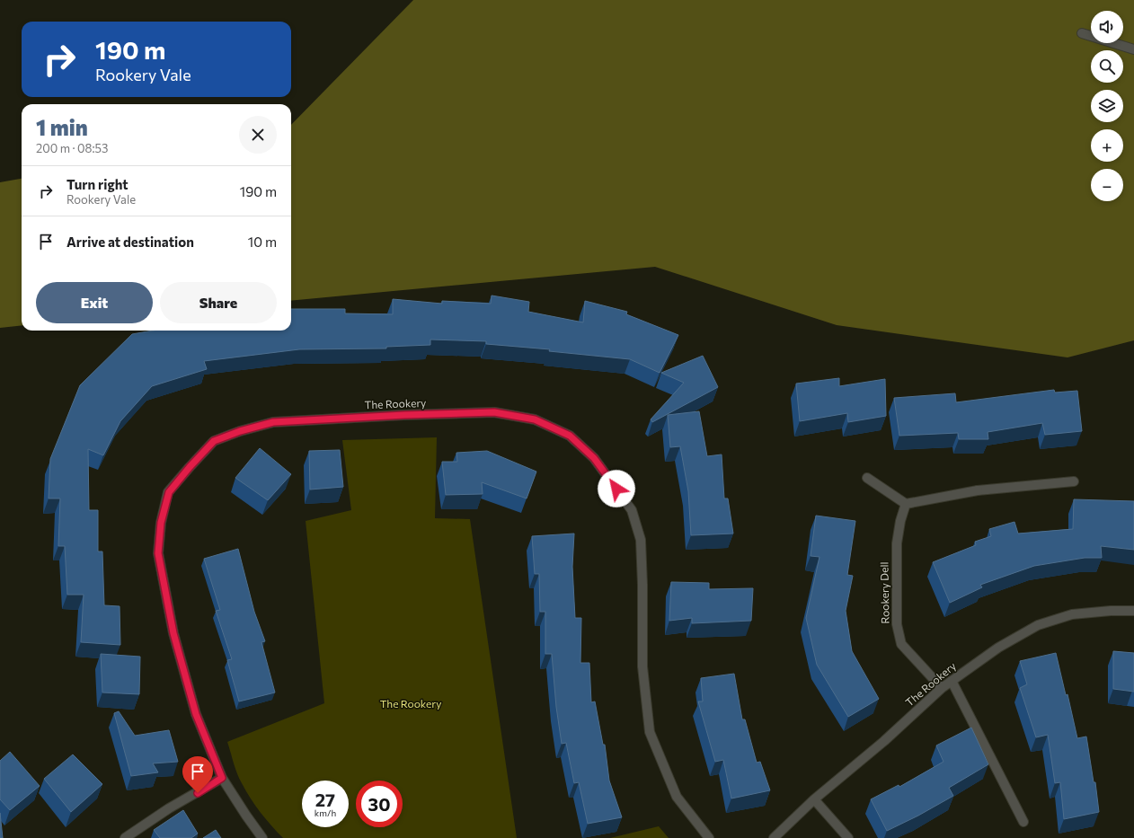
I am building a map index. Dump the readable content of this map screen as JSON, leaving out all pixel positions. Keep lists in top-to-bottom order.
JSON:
{
  "streets": {
    "street": ["The Rookery", "Rookery Dell"]
  },
  "crossings": [
    ["The Rookery", "Rookery Dell"]
  ],
  "parks": ["The Rookery"],
  "page": {
    "map_buttons": ["+", "−"],
    "turn": ["190 m", "Rookery Vale"],
    "heading": ["1 min", "200 m · 08:53"],
    "list": [
      {
        "name": "Turn right",
        "note": "Rookery Vale",
        "value": "190 m"
      },
      {
        "name": "Arrive at destination",
        "value": "10 m"
      }
    ],
    "buttons": ["Exit", "Share"],
    "speed": "27 km/h",
    "limit": "30"
  }
}
